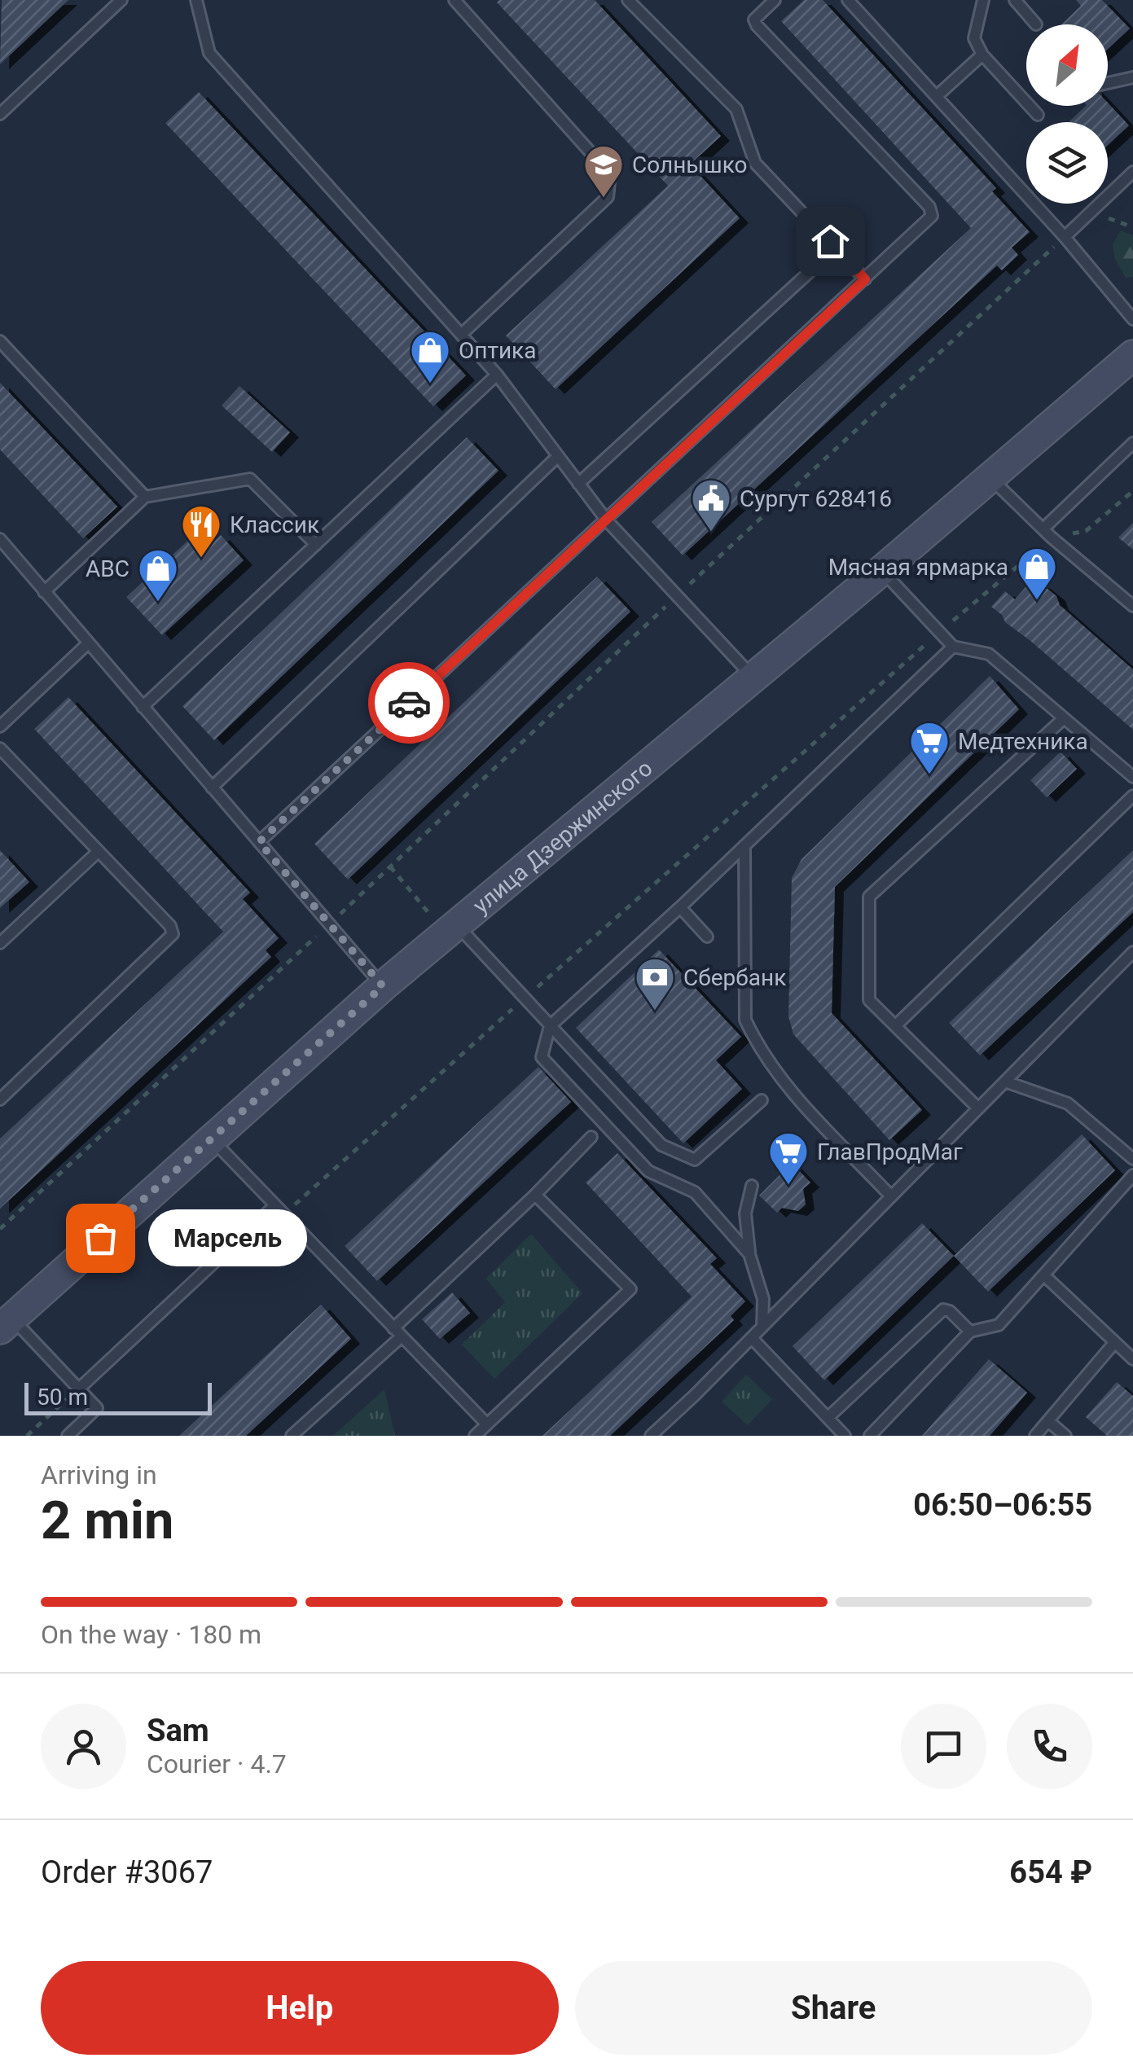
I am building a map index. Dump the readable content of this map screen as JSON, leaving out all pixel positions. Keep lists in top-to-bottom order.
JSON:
{
  "streets": {
    "main road": ["улица Дзержинского"]
  },
  "places": {
    "school or university": ["Солнышко"],
    "shop": ["Оптика", "Мясная ярмарка", "ABC"],
    "public building": ["Сургут 628416"],
    "restaurant": ["Классик"],
    "supermarket": ["Медтехника", "ГлавПродМаг"],
    "bank": ["Сбербанк"],
    "other": ["Марсель"]
  },
  "scale_bar": "50 m",
  "north": "top right",
  "page": {
    "bubble": "Марсель",
    "scale": "50 m",
    "heading": ["2 min", "Arriving in", "06:50–06:55"],
    "panel": [
      "Sam",
      "Courier · 4.7",
      "Order #3067",
      "654 ₽"
    ],
    "bar": "On the way · 180 m",
    "buttons": ["Help", "Share"]
  }
}
